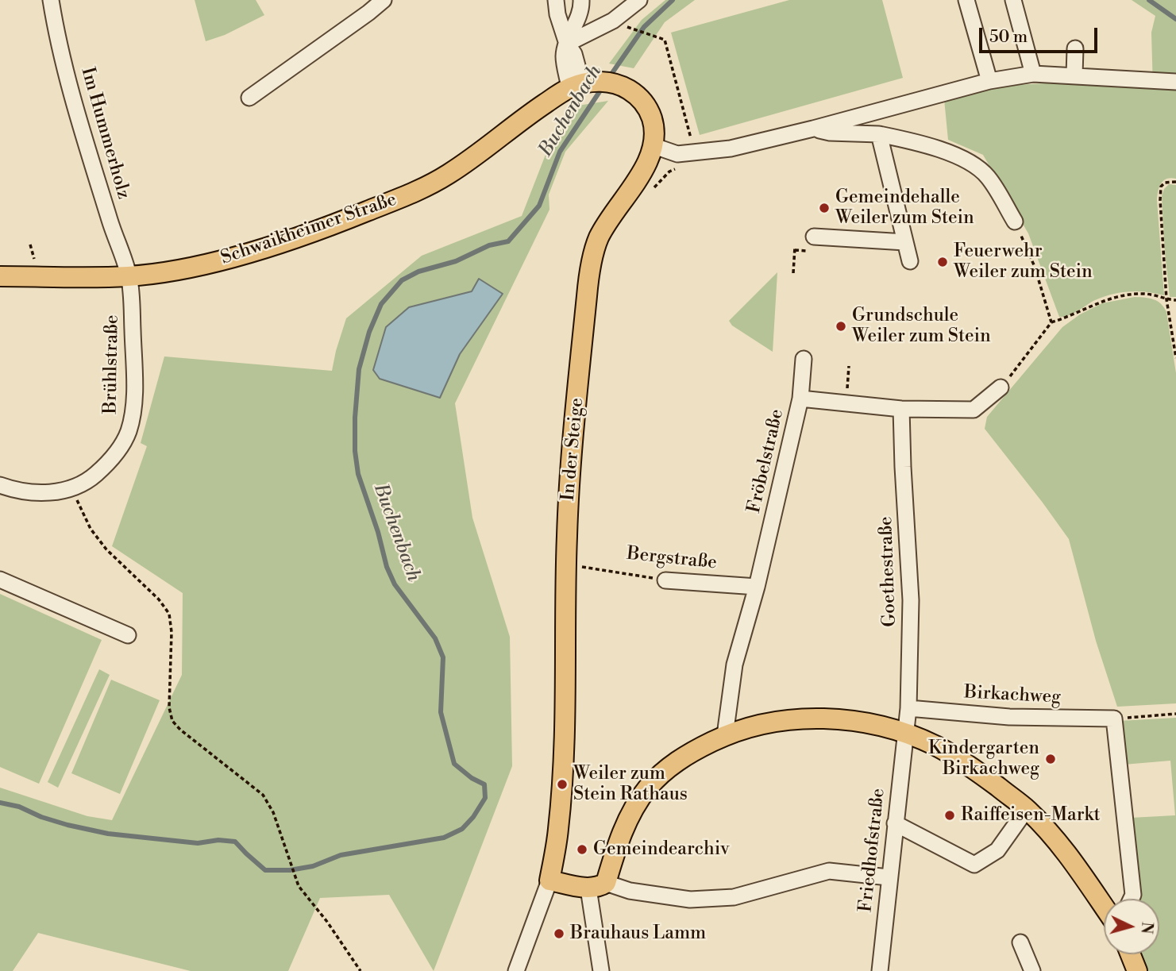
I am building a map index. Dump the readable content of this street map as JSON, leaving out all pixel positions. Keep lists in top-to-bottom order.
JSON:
{
  "streets": {
    "main road": ["Schwaikheimer Straße", "In der Steige"],
    "street": [
      "Im Hummerholz",
      "Brühlstraße",
      "Fröbelstraße",
      "Bergstraße",
      "Goethestraße",
      "Birkachweg",
      "Friedhofstraße"
    ]
  },
  "crossings": [
    ["Im Hummerholz", "Schwaikheimer Straße"],
    ["Im Hummerholz", "Brühlstraße"],
    ["Schwaikheimer Straße", "Brühlstraße"],
    ["Fröbelstraße", "Bergstraße"],
    ["Fröbelstraße", "Goethestraße"],
    ["Goethestraße", "Birkachweg"],
    ["Goethestraße", "Friedhofstraße"]
  ],
  "water": ["Buchenbach"],
  "places": [
    "Gemeindehalle Weiler zum Stein",
    "Feuerwehr Weiler zum Stein",
    "Grundschule Weiler zum Stein",
    "Kindergarten Birkachweg",
    "Weiler zum Stein Rathaus",
    "Raiffeisen-Markt",
    "Gemeindearchiv",
    "Brauhaus Lamm"
  ],
  "scale_bar": "50 m",
  "north": "right"
}
